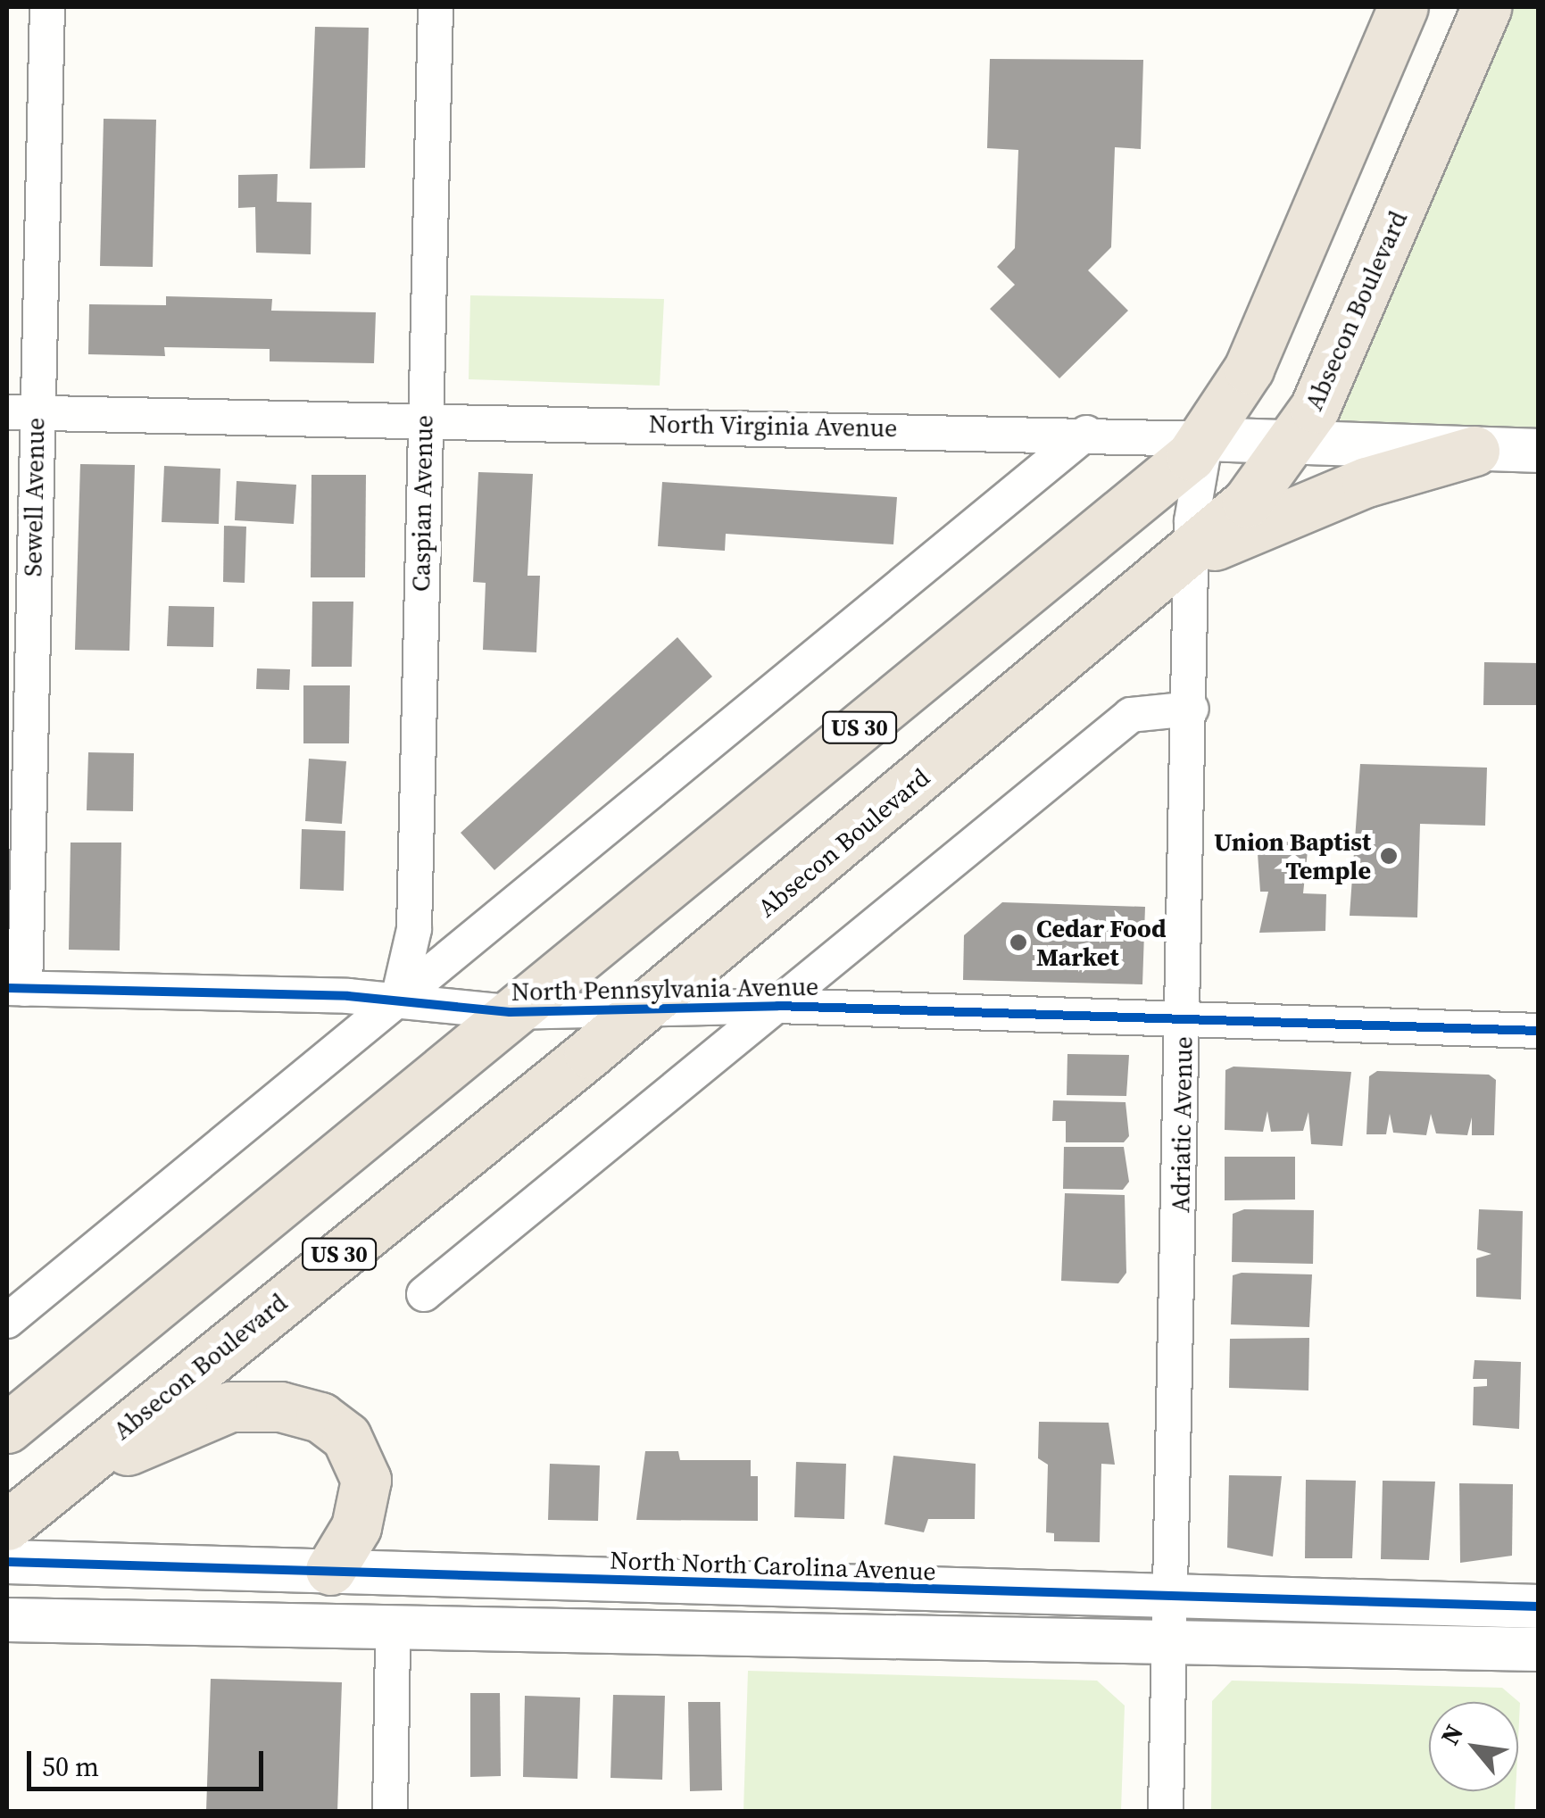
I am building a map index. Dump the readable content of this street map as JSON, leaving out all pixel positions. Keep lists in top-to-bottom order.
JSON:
{
  "streets": {
    "highway": ["Absecon Boulevard", "US 30"],
    "street": [
      "North Virginia Avenue",
      "Sewell Avenue",
      "Caspian Avenue",
      "North Pennsylvania Avenue",
      "Adriatic Avenue",
      "North North Carolina Avenue"
    ]
  },
  "crossings": [
    ["Absecon Boulevard", "North Virginia Avenue"],
    ["Absecon Boulevard", "North Pennsylvania Avenue"],
    ["Absecon Boulevard", "Adriatic Avenue"],
    ["North Virginia Avenue", "Sewell Avenue"],
    ["North Virginia Avenue", "Caspian Avenue"],
    ["North Virginia Avenue", "US 30"],
    ["North Virginia Avenue", "Adriatic Avenue"],
    ["Sewell Avenue", "North Pennsylvania Avenue"],
    ["Caspian Avenue", "North Pennsylvania Avenue"],
    ["US 30", "North Pennsylvania Avenue"],
    ["US 30", "Adriatic Avenue"],
    ["North Pennsylvania Avenue", "Adriatic Avenue"],
    ["Adriatic Avenue", "North North Carolina Avenue"]
  ],
  "places": ["Union Baptist Temple", "Cedar Food Market"],
  "scale_bar": "50 m",
  "north": "top left"
}
